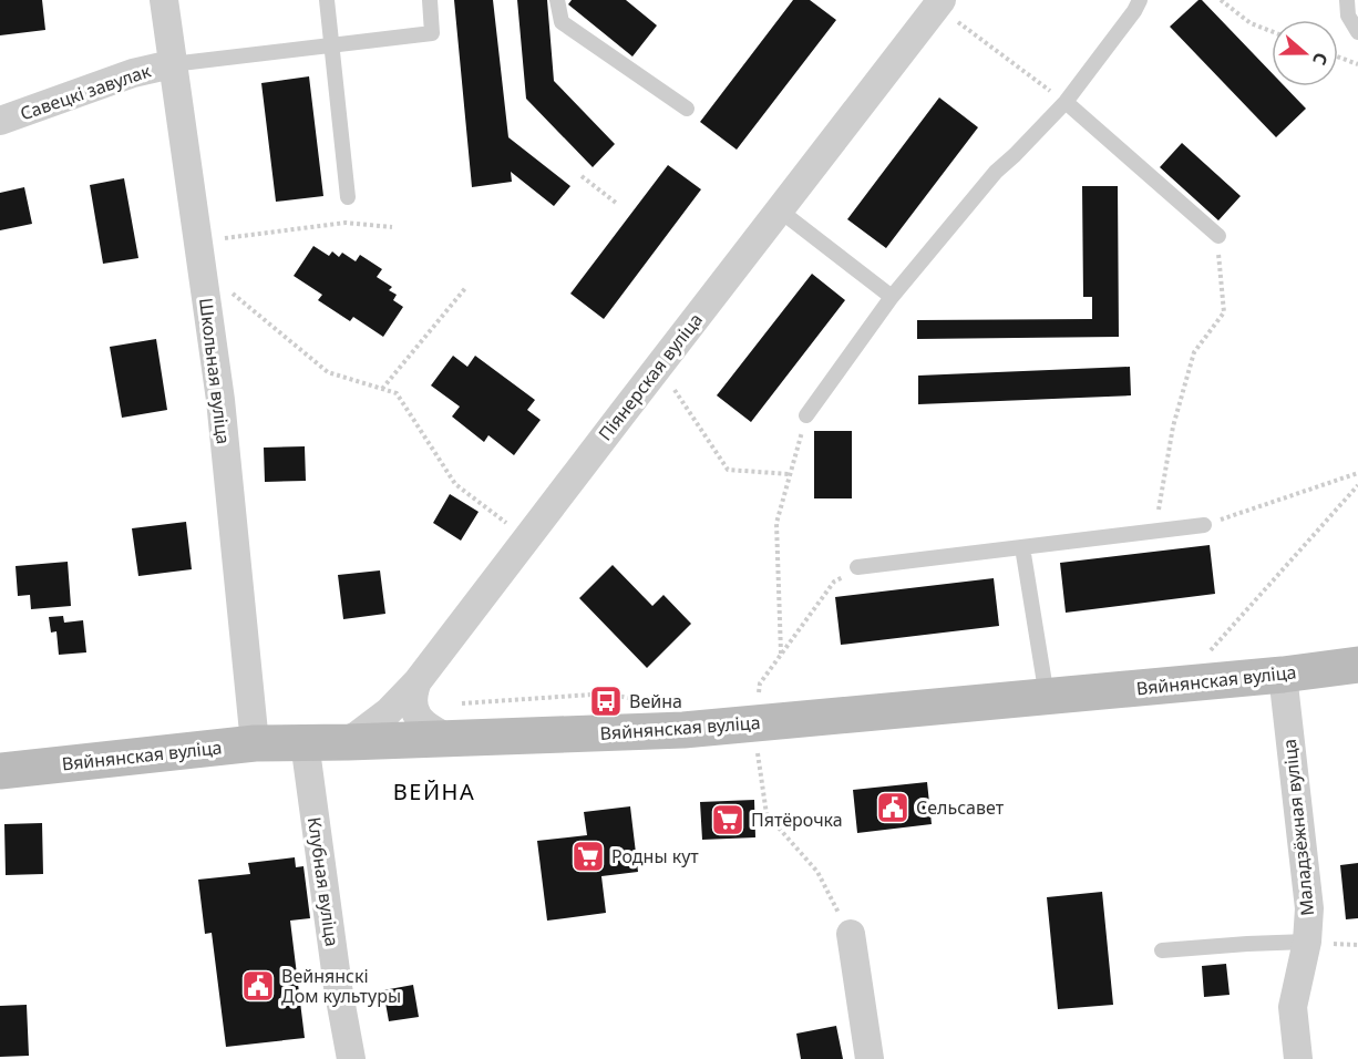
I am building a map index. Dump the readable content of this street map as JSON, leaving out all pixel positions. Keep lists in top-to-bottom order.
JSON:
{
  "streets": {
    "street": [
      "Савецкі завулак",
      "Школьная вуліца",
      "Піянерская вуліца",
      "Вяйнянская вуліца",
      "Маладзёжная вуліца",
      "Клубная вуліца"
    ]
  },
  "crossings": [
    ["Савецкі завулак", "Школьная вуліца"],
    ["Школьная вуліца", "Вяйнянская вуліца"],
    ["Піянерская вуліца", "Вяйнянская вуліца"],
    ["Вяйнянская вуліца", "Маладзёжная вуліца"],
    ["Вяйнянская вуліца", "Клубная вуліца"]
  ],
  "districts": ["ВЕЙНА"],
  "places": {
    "bus stop": ["Вейна"],
    "public building": ["Сельсавет", "Вейнянскі Дом культуры"],
    "supermarket": ["Пятёрочка", "Родны кут"]
  },
  "north": "right"
}
